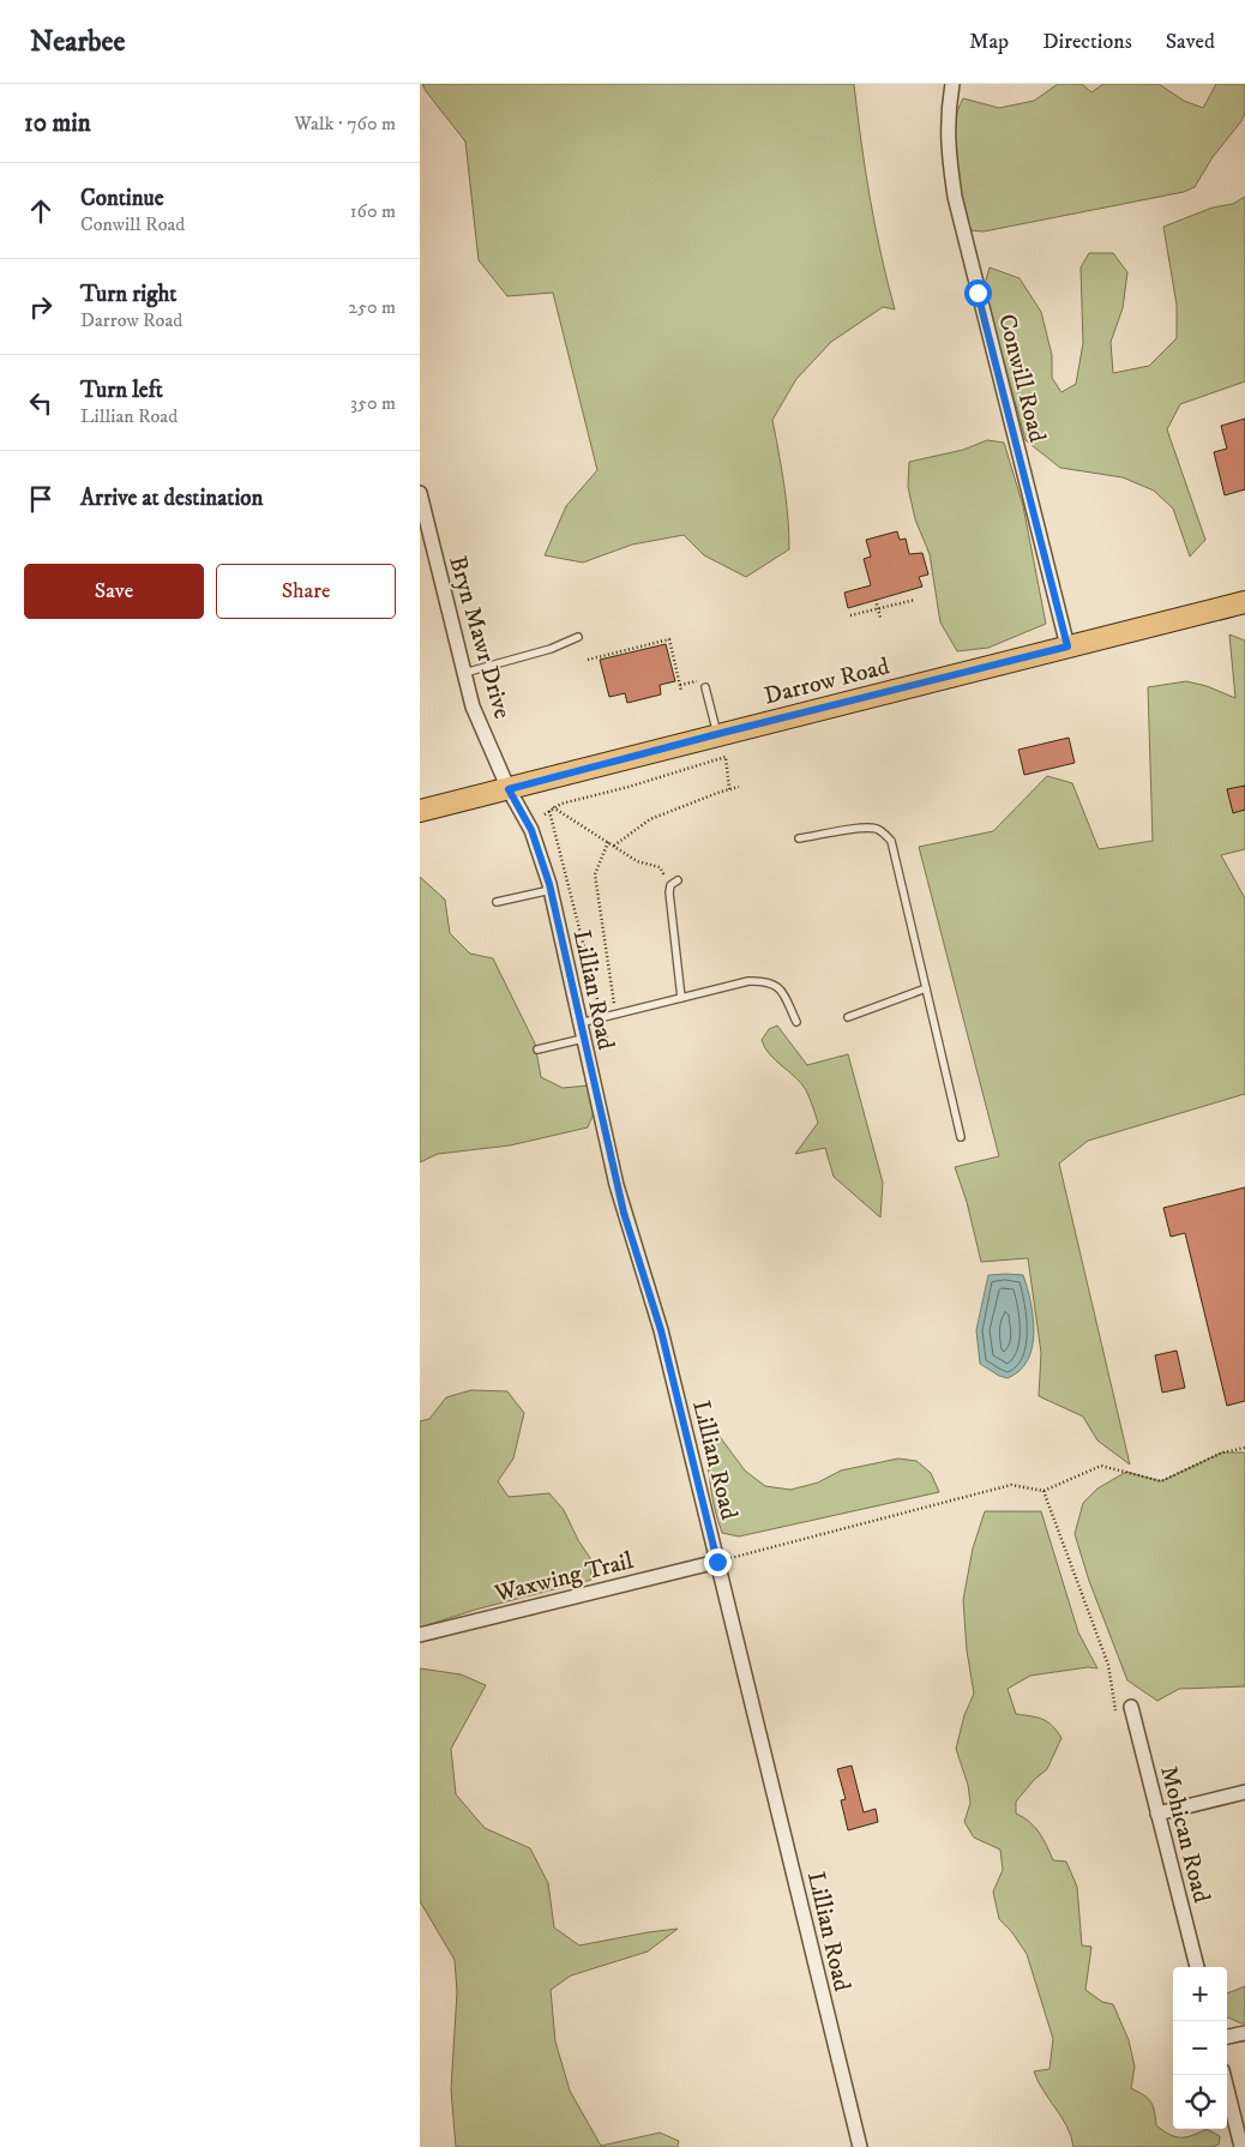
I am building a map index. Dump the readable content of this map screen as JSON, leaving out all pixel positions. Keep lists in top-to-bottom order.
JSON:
{
  "streets": {
    "main road": ["Darrow Road"],
    "street": [
      "Conwill Road",
      "Bryn Mawr Drive",
      "Lillian Road",
      "Waxwing Trail",
      "Mohican Road"
    ]
  },
  "crossings": [
    ["Conwill Road", "Darrow Road"],
    ["Bryn Mawr Drive", "Darrow Road"],
    ["Bryn Mawr Drive", "Lillian Road"],
    ["Darrow Road", "Lillian Road"],
    ["Lillian Road", "Waxwing Trail"]
  ],
  "page": {
    "header": "Nearbee",
    "nav": ["Map", "Directions", "Saved"],
    "heading": ["10 min", "Walk · 760 m"],
    "list": [
      ["Continue", "Conwill Road", "160 m"],
      ["Turn right", "Darrow Road", "250 m"],
      ["Turn left", "Lillian Road", "350 m"],
      "Arrive at destination"
    ],
    "buttons": ["Save", "Share"],
    "map_buttons": ["+", "−"]
  }
}
